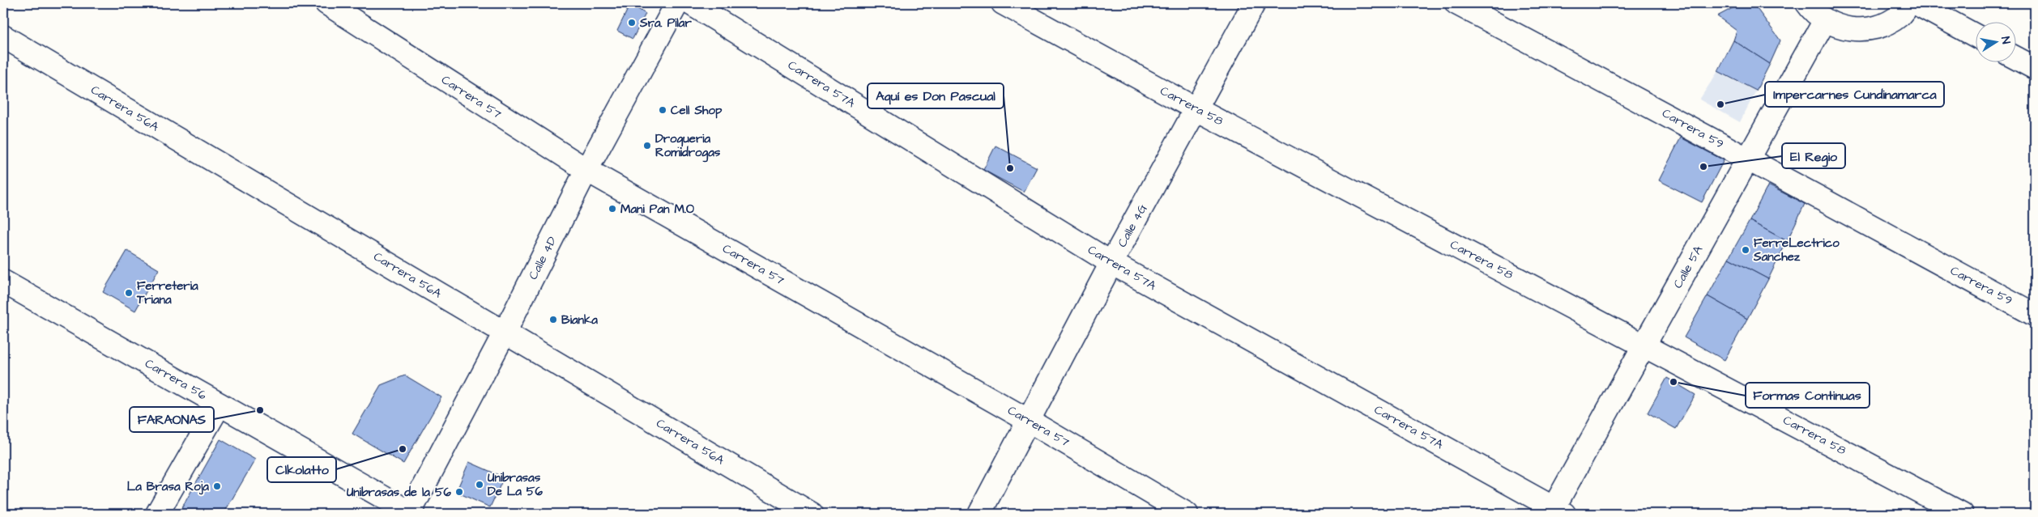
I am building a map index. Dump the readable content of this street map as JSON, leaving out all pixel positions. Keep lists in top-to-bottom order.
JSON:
{
  "streets": {
    "street": [
      "Carrera 57A",
      "Carrera 57",
      "Carrera 58",
      "Carrera 56A",
      "Carrera 59",
      "Calle 4G",
      "Calle 4D",
      "Calle 5A",
      "Carrera 56"
    ]
  },
  "crossings": [
    ["Carrera 57A", "Calle 4G"],
    ["Carrera 57A", "Calle 5A"],
    ["Carrera 57", "Calle 4G"],
    ["Carrera 57", "Calle 4D"],
    ["Carrera 58", "Calle 4G"],
    ["Carrera 58", "Calle 5A"],
    ["Carrera 56A", "Calle 4D"],
    ["Carrera 59", "Calle 5A"],
    ["Calle 4D", "Carrera 56"]
  ],
  "places": [
    "Sra. Pilar",
    "Impercarnes Cundinamarca",
    "Cell Shop",
    "Drogueria Romidrogas",
    "El Regio",
    "Aquí es Don Pascual",
    "Mani Pan M.O",
    "FerreLectrico Sanchez",
    "Ferreteria Triana",
    "Bianka",
    "Formas Continuas",
    "FARAONAS",
    "Clkolatto",
    "Unibrasas De La 56",
    "La Brasa Roja",
    "Unibrasas de la 56"
  ],
  "north": "right"
}
